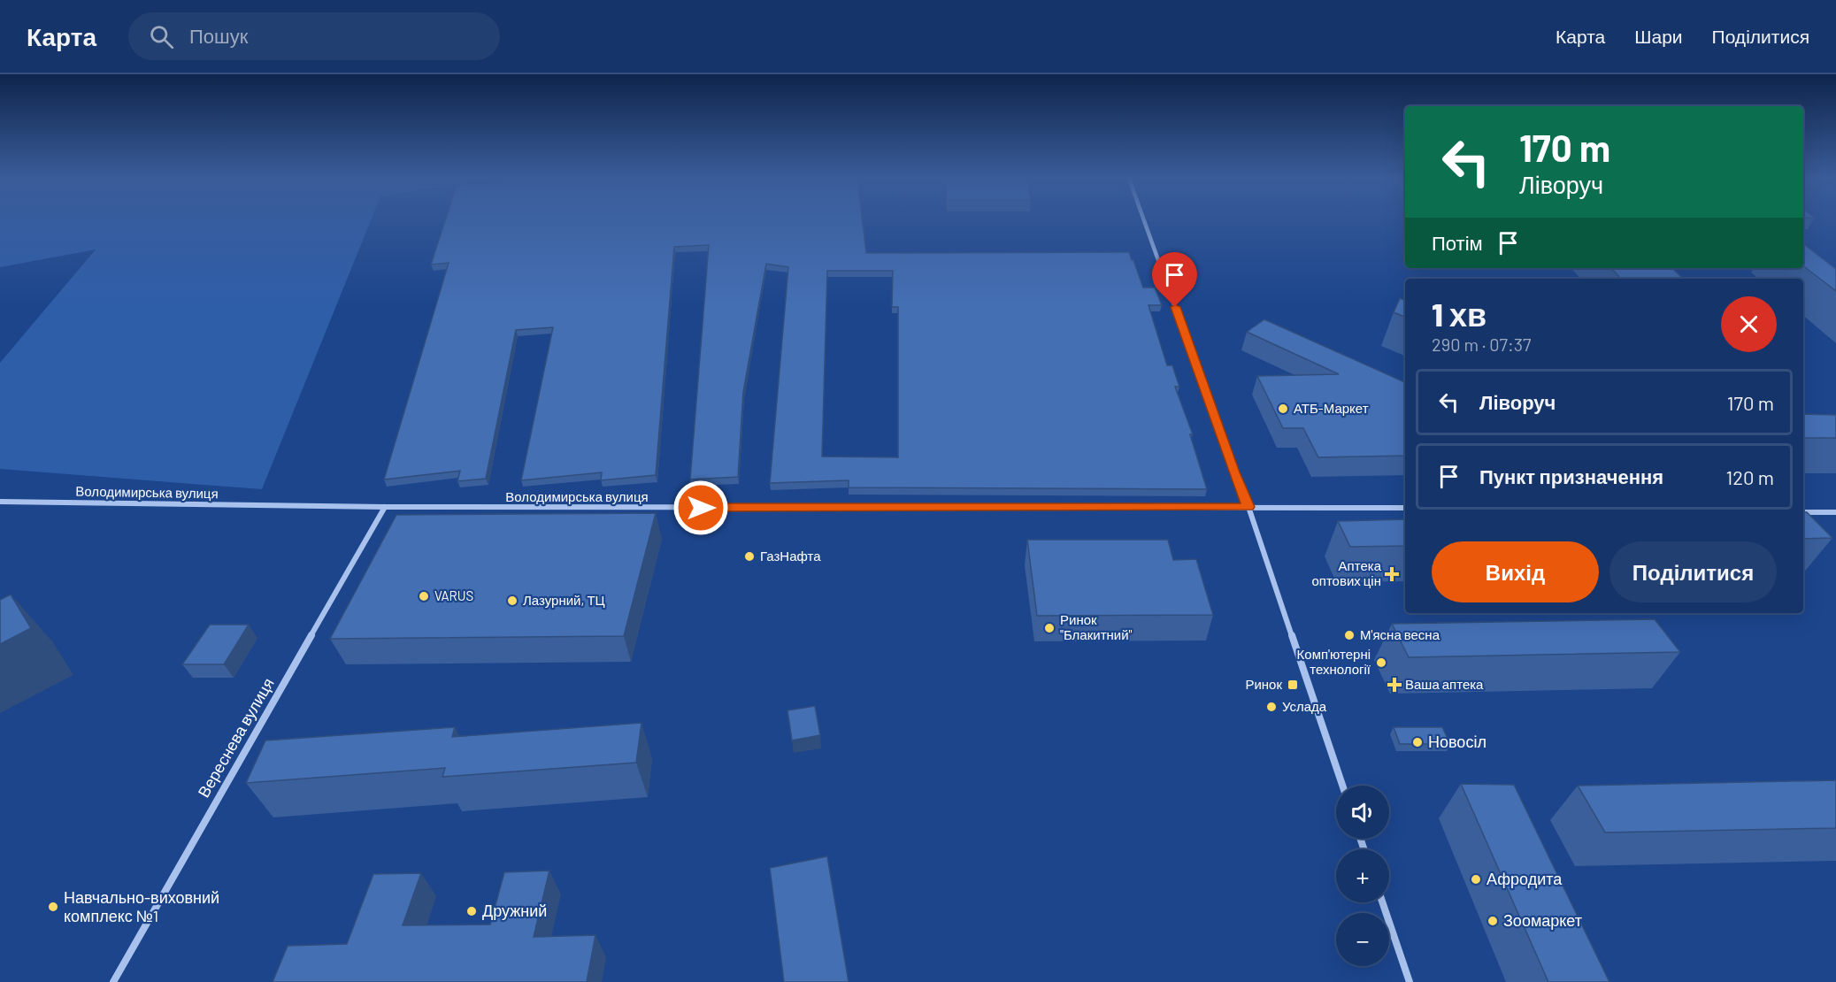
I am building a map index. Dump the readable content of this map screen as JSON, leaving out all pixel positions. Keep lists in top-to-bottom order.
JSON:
{
  "streets": {
    "street": ["Володимирська вулиця", "Вереснева вулиця"]
  },
  "crossings": [
    ["Володимирська вулиця", "Вереснева вулиця"]
  ],
  "places": {
    "other": [
      "АТБ-Маркет",
      "ГазНафта",
      "VARUS",
      "Лазурний, ТЦ",
      "Ринок \"Блакитний\"",
      "М'ясна весна",
      "Комп'ютерні технології",
      "Услада",
      "Новосіл",
      "Афродита",
      "Навчально-виховний комплекс №1",
      "Дружний",
      "Зоомаркет"
    ],
    "health": ["Аптека оптових цін", "Ваша аптека"],
    "transit": ["Ринок"]
  },
  "page": {
    "header": "Карта",
    "search": "Пошук",
    "nav": ["Карта", "Шари", "Поділитися"],
    "turn": ["170 m", "Ліворуч"],
    "then": "Потім",
    "heading": ["1 хв", "290 m · 07:37"],
    "list": [
      {
        "name": "Ліворуч",
        "value": "170 m"
      },
      {
        "name": "Пункт призначення",
        "value": "120 m"
      }
    ],
    "buttons": ["Вихід", "Поділитися"],
    "map_buttons": ["+", "−"]
  }
}
